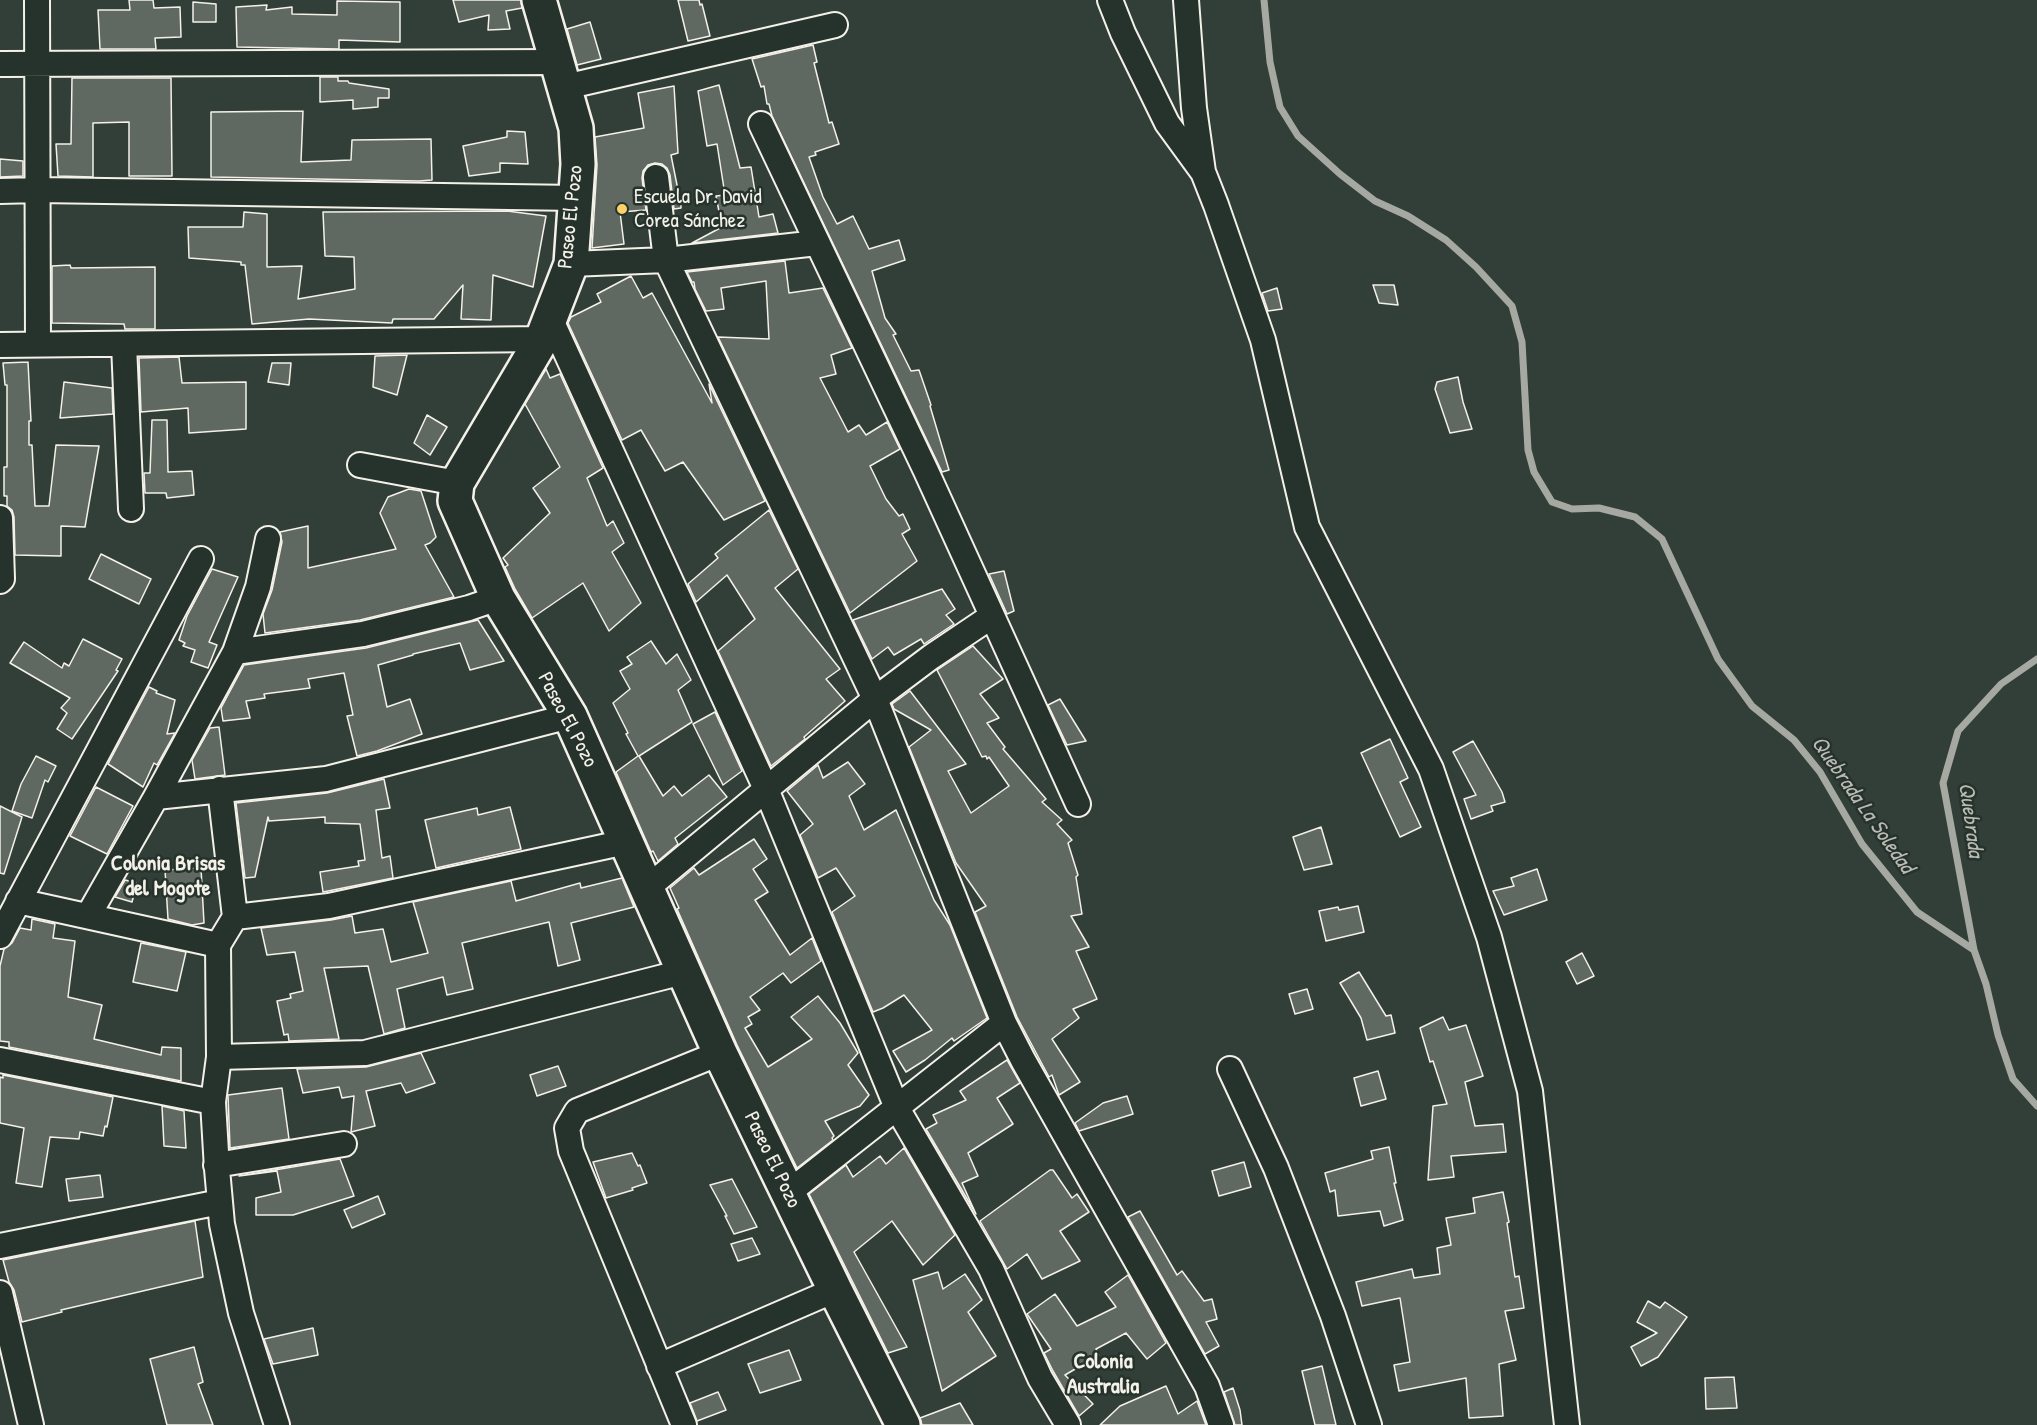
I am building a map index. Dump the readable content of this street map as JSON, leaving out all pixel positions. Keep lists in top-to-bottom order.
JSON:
{
  "streets": {
    "street": ["Paseo El Pozo"]
  },
  "districts": ["Colonia Brisas del Mogote", "Colonia Australia"],
  "water": ["Quebrada La Soledad", "Quebrada"],
  "places": ["Escuela Dr. David Corea Sánchez"]
}
